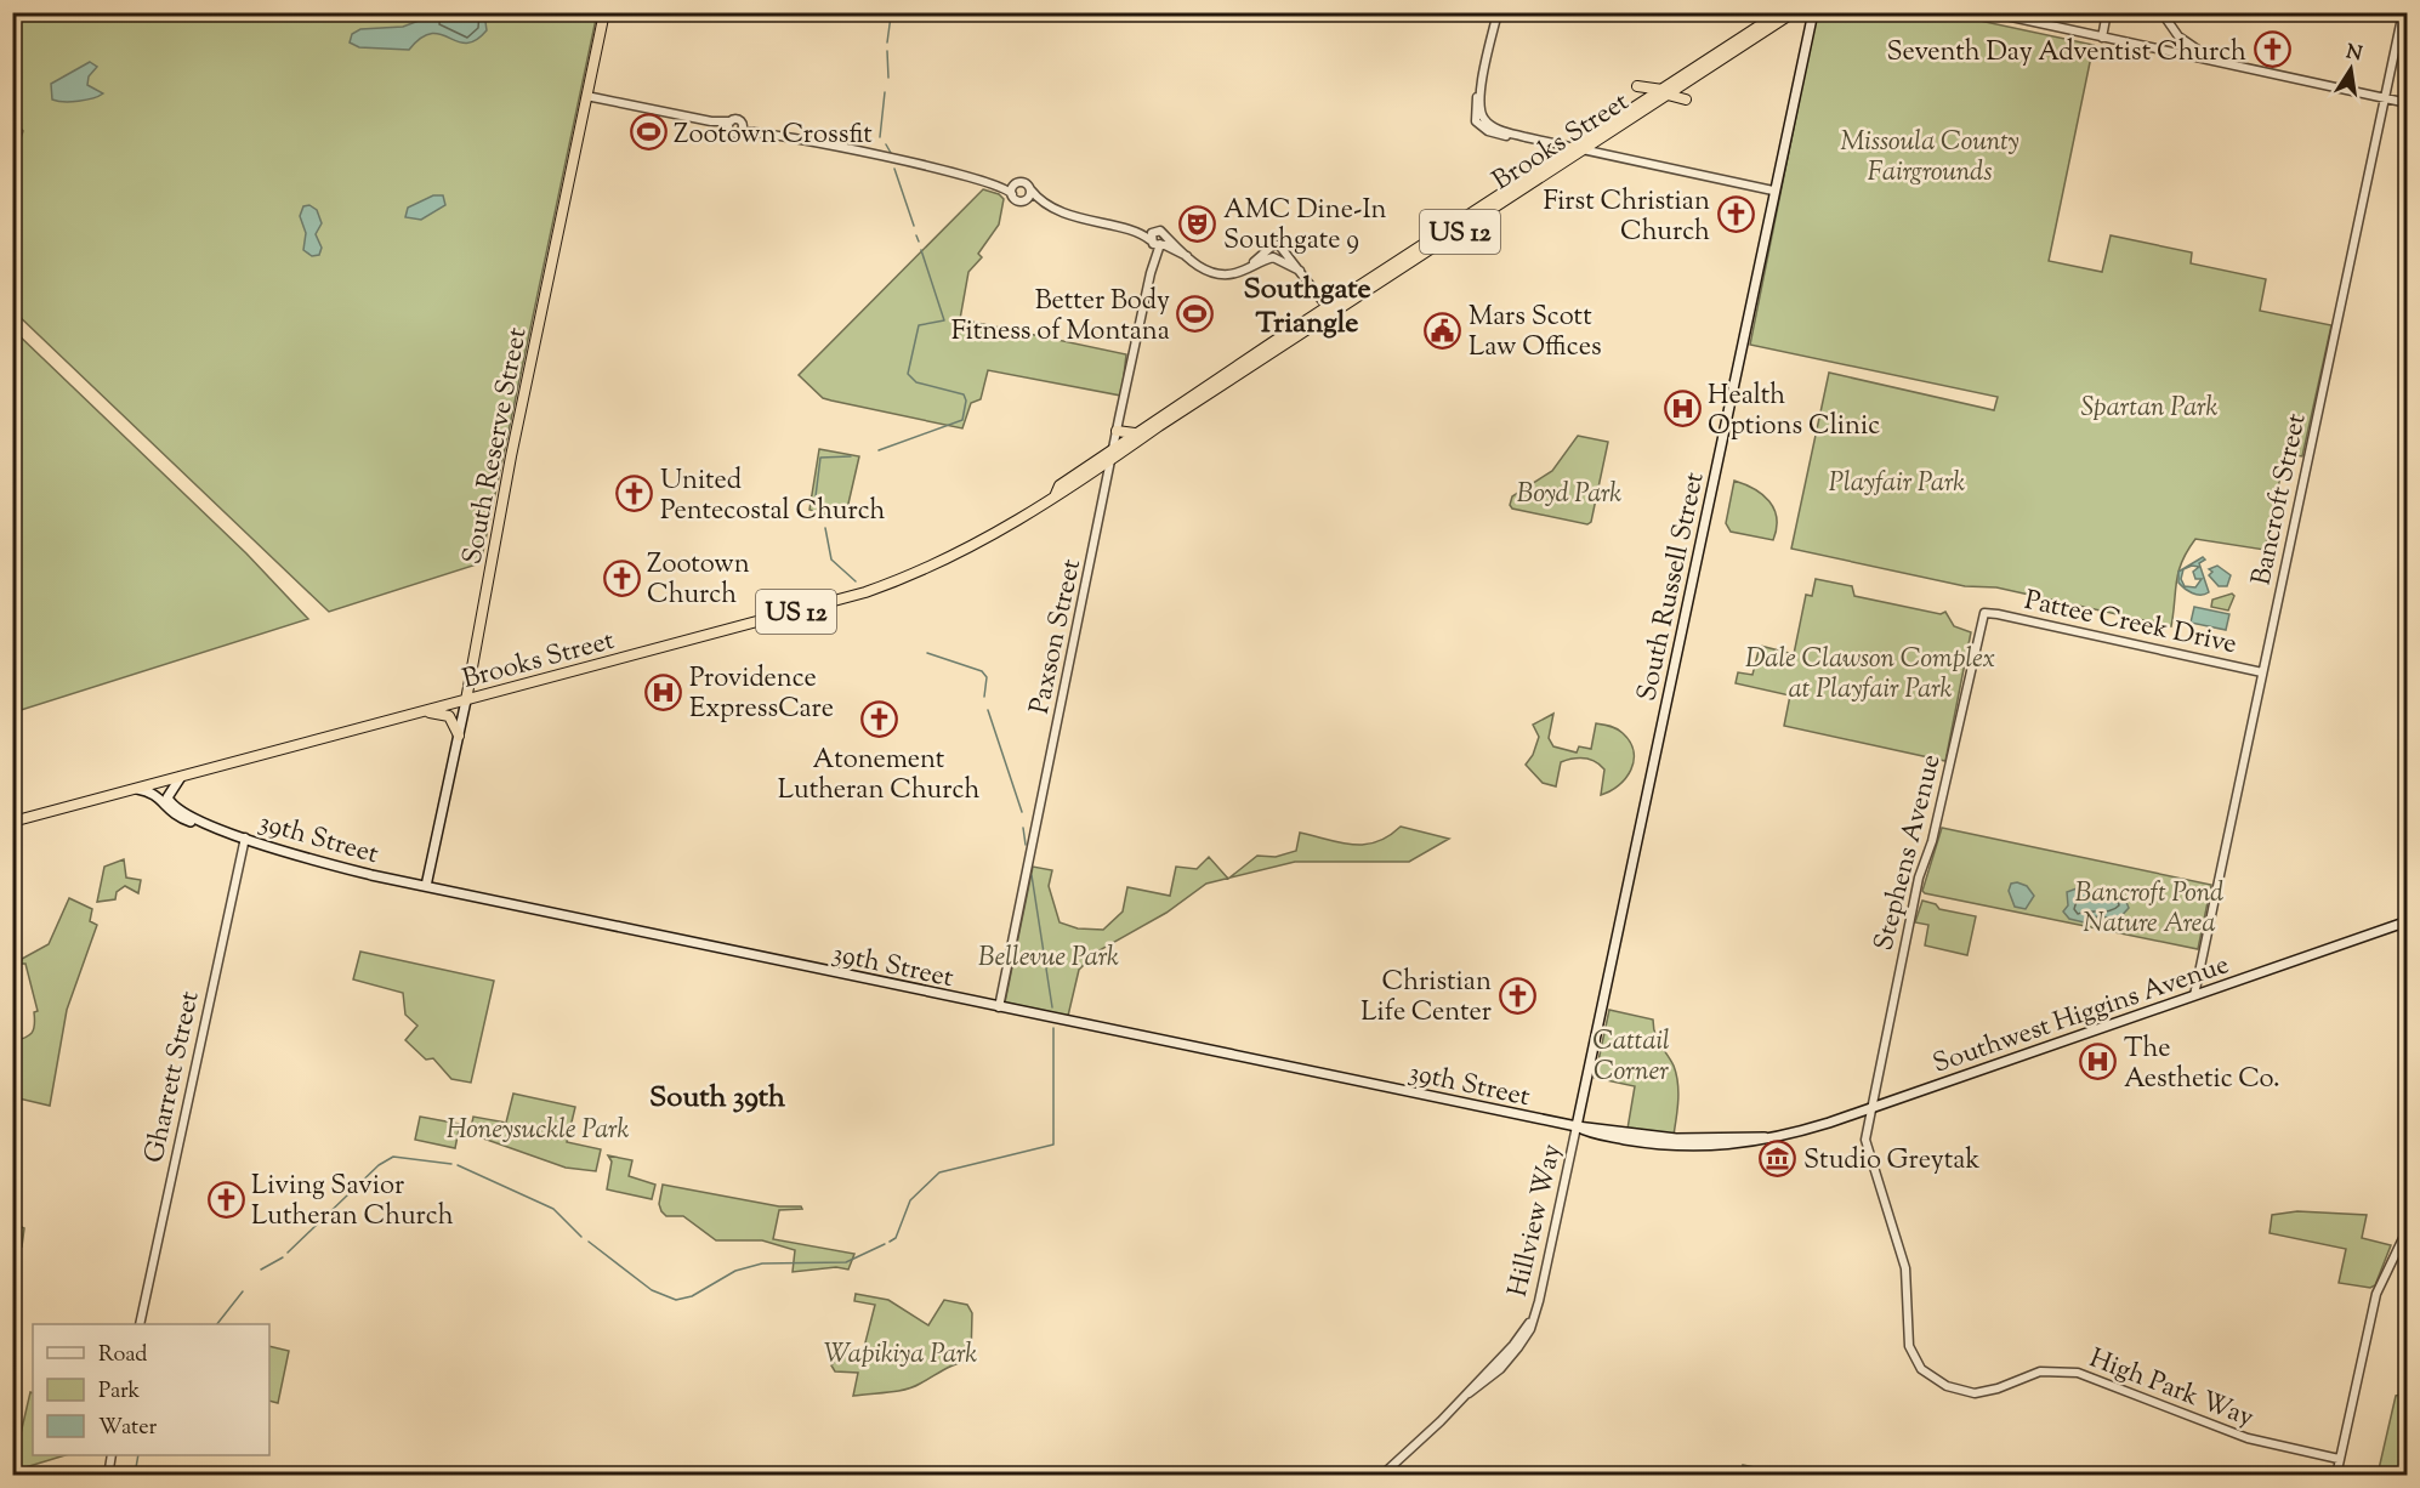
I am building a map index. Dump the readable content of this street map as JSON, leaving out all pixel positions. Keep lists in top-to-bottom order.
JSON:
{
  "streets": {
    "highway": ["Brooks Street", "US 12", "South Reserve Street"],
    "main road": ["South Russell Street", "39th Street", "Southwest Higgins Avenue"],
    "street": [
      "Bancroft Street",
      "Pattee Creek Drive",
      "Paxson Street",
      "Stephens Avenue",
      "Gharrett Street",
      "Hillview Way",
      "High Park Way"
    ]
  },
  "crossings": [
    ["Brooks Street", "South Reserve Street"],
    ["Brooks Street", "Paxson Street"],
    ["Brooks Street", "39th Street"],
    ["South Reserve Street", "39th Street"],
    ["Bancroft Street", "Pattee Creek Drive"],
    ["Bancroft Street", "Southwest Higgins Avenue"],
    ["South Russell Street", "39th Street"],
    ["South Russell Street", "Southwest Higgins Avenue"],
    ["South Russell Street", "Hillview Way"],
    ["Pattee Creek Drive", "Stephens Avenue"],
    ["Paxson Street", "39th Street"],
    ["39th Street", "Southwest Higgins Avenue"],
    ["39th Street", "Gharrett Street"],
    ["39th Street", "Hillview Way"],
    ["Stephens Avenue", "Southwest Higgins Avenue"],
    ["Stephens Avenue", "High Park Way"],
    ["Southwest Higgins Avenue", "Hillview Way"],
    ["Southwest Higgins Avenue", "High Park Way"]
  ],
  "districts": ["Southgate Triangle", "South 39th"],
  "parks": [
    "Missoula County Fairgrounds",
    "Spartan Park",
    "Playfair Park",
    "Boyd Park",
    "Dale Clawson Complex at Playfair Park",
    "Bancroft Pond Nature Area",
    "Bellevue Park",
    "Cattail Corner",
    "Honeysuckle Park",
    "Wapikiya Park"
  ],
  "places": {
    "church": [
      "Seventh Day Adventist Church",
      "First Christian Church",
      "United Pentecostal Church",
      "Zootown Church",
      "Atonement Lutheran Church",
      "Christian Life Center",
      "Living Savior Lutheran Church"
    ],
    "sports": ["Zootown Crossfit", "Better Body Fitness of Montana"],
    "theatre": ["AMC Dine-In Southgate 9"],
    "public building": ["Mars Scott Law Offices"],
    "hospital": ["Health Options Clinic", "Providence ExpressCare", "The Aesthetic Co."],
    "museum": ["Studio Greytak"]
  },
  "legend": ["Road", "Park", "Water"],
  "north": "top"
}
